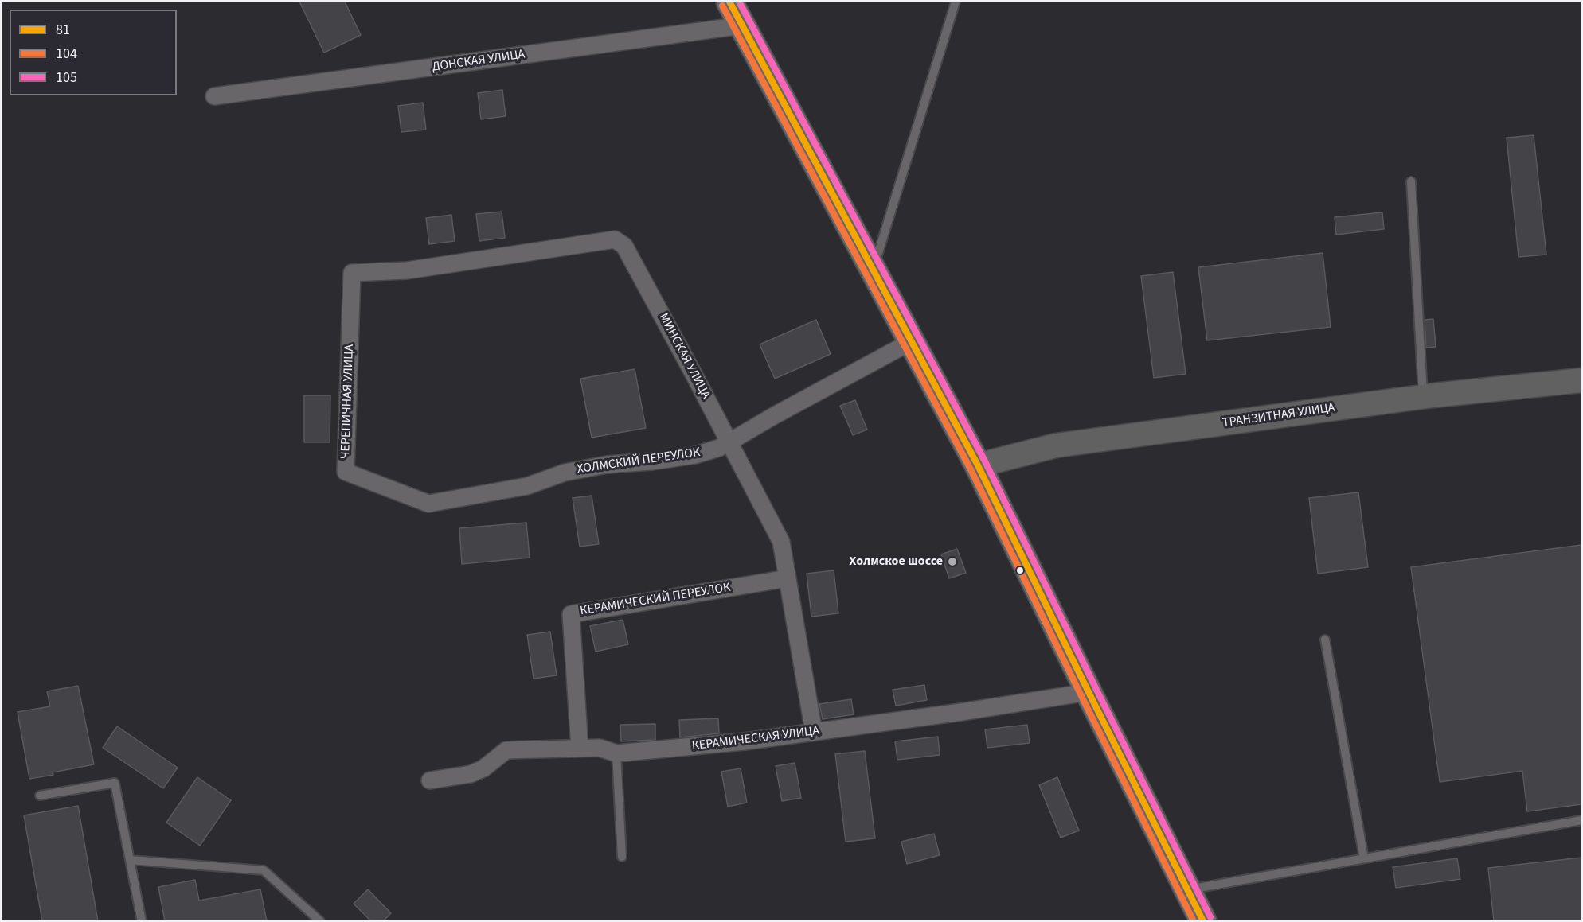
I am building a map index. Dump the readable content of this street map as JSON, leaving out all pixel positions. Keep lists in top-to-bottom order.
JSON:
{
  "streets": {
    "main road": ["ТРАНЗИТНАЯ УЛИЦА"],
    "street": [
      "ДОНСКАЯ УЛИЦА",
      "МИНСКАЯ УЛИЦА",
      "ЧЕРЕПИЧНАЯ УЛИЦА",
      "ХОЛМСКИЙ ПЕРЕУЛОК",
      "КЕРАМИЧЕСКИЙ ПЕРЕУЛОК",
      "КЕРАМИЧЕСКАЯ УЛИЦА"
    ]
  },
  "crossings": [
    ["МИНСКАЯ УЛИЦА", "ЧЕРЕПИЧНАЯ УЛИЦА"],
    ["МИНСКАЯ УЛИЦА", "ХОЛМСКИЙ ПЕРЕУЛОК"],
    ["МИНСКАЯ УЛИЦА", "КЕРАМИЧЕСКИЙ ПЕРЕУЛОК"],
    ["МИНСКАЯ УЛИЦА", "КЕРАМИЧЕСКАЯ УЛИЦА"],
    ["ЧЕРЕПИЧНАЯ УЛИЦА", "ХОЛМСКИЙ ПЕРЕУЛОК"],
    ["КЕРАМИЧЕСКИЙ ПЕРЕУЛОК", "КЕРАМИЧЕСКАЯ УЛИЦА"]
  ],
  "places": ["Холмское шоссе"],
  "lines": ["transit line 81", "transit line 105", "transit line 104"],
  "legend": ["81", "104", "105"]
}
